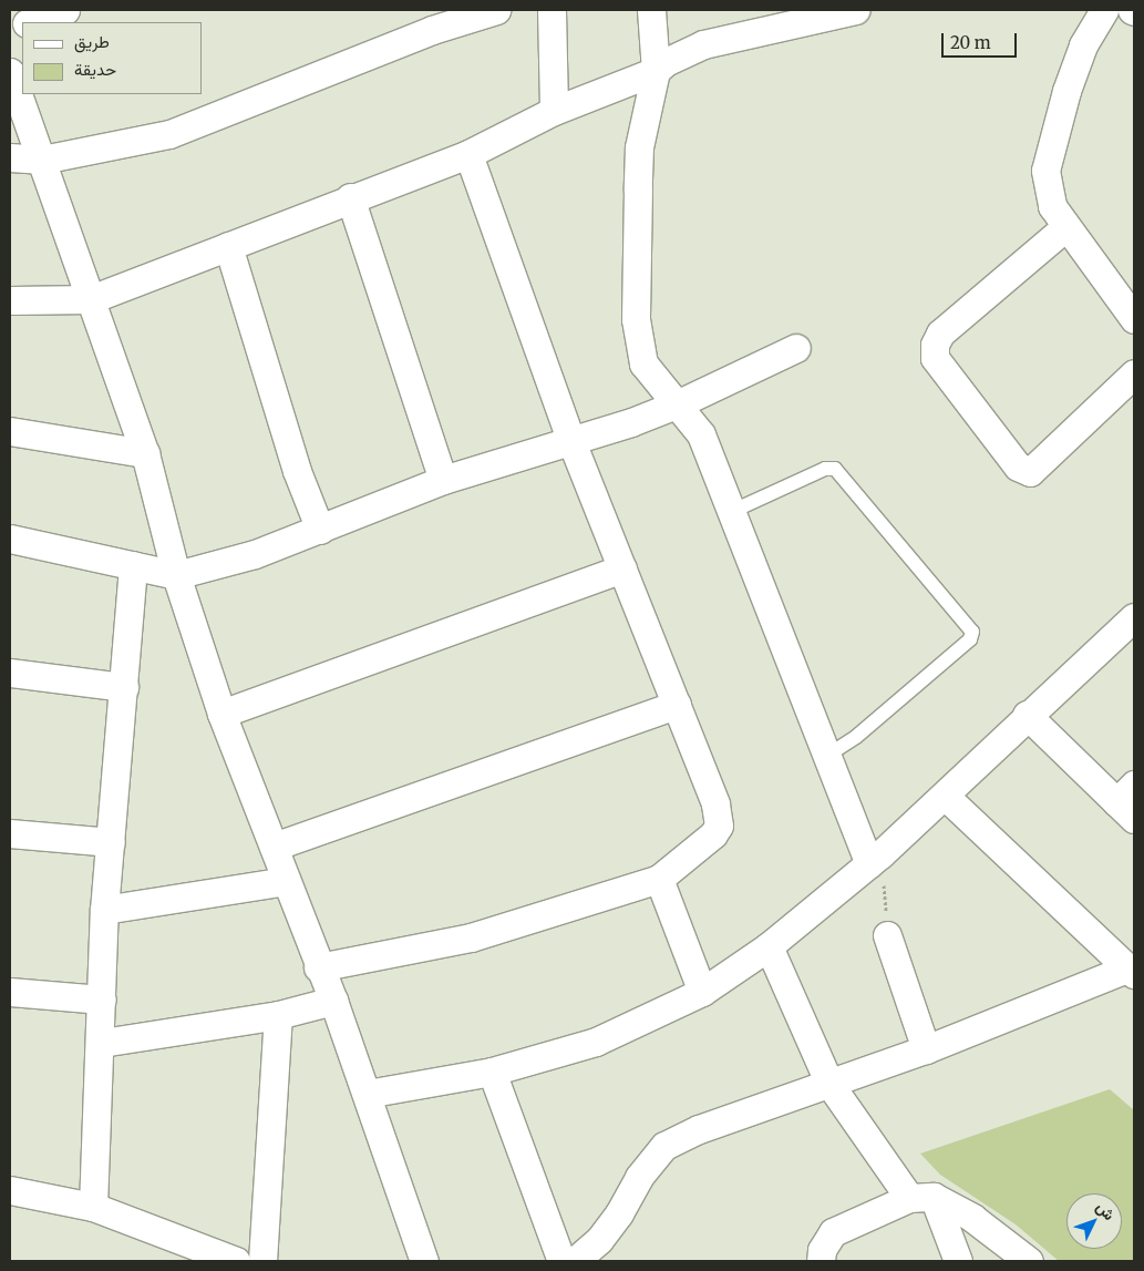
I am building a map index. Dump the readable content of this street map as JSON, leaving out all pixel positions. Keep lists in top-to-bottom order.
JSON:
{
  "legend": ["طريق", "حديقة"],
  "scale_bar": "20 m",
  "north": "top right"
}
